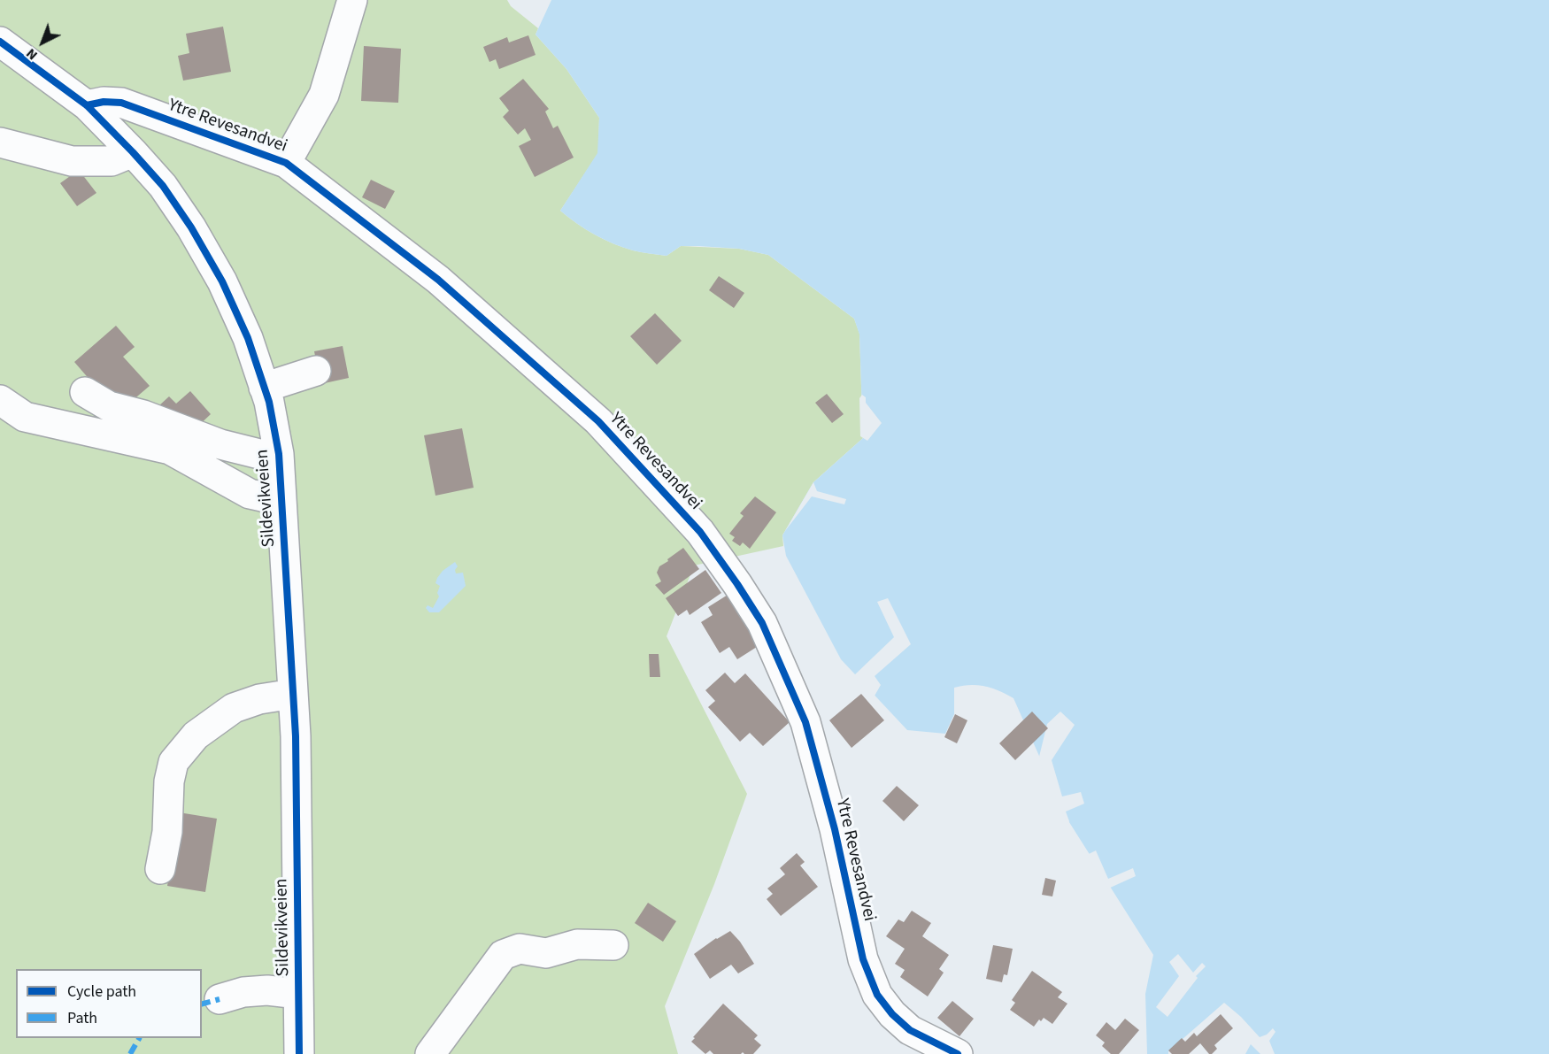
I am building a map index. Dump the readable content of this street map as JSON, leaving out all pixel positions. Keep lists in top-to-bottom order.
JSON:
{
  "streets": {
    "street": ["Ytre Revesandvei", "Sildevikveien"]
  },
  "crossings": [
    ["Ytre Revesandvei", "Sildevikveien"]
  ],
  "legend": ["Cycle path", "Path"],
  "north": "bottom left"
}
